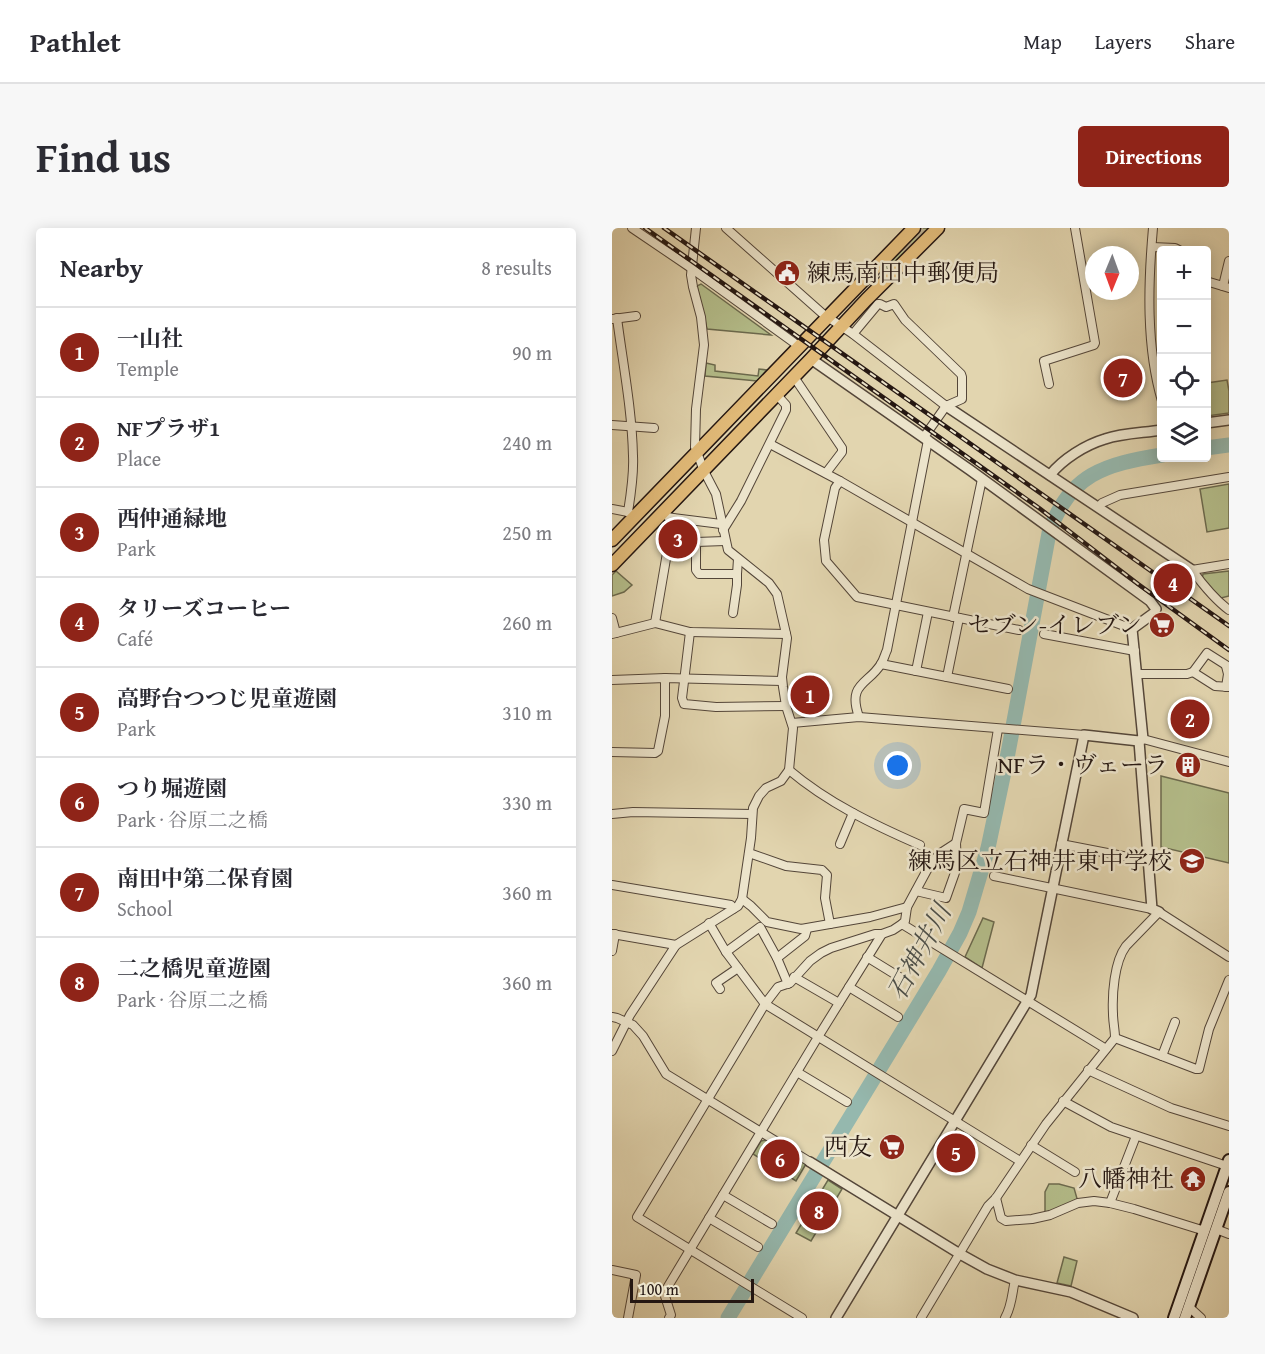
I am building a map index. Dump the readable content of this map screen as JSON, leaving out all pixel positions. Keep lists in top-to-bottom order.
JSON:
{
  "water": ["石神井川"],
  "places": {
    "public building": ["練馬南田中郵便局"],
    "supermarket": ["セブン-イレブン", "西友"],
    "building": ["NFラ・ヴェーラ"],
    "school or university": ["練馬区立石神井東中学校"],
    "temple": ["八幡神社"]
  },
  "scale_bar": "100 m",
  "north": "bottom",
  "page": {
    "header": "Pathlet",
    "nav": ["Map", "Layers", "Share"],
    "title": "Find us",
    "buttons": "Directions",
    "heading": ["Nearby", "8 results"],
    "map_buttons": ["+", "−"],
    "list": [
      {
        "mark": "1",
        "name": "一山社",
        "note": "Temple",
        "value": "90 m"
      },
      {
        "mark": "2",
        "name": "NFプラザ1",
        "note": "Place",
        "value": "240 m"
      },
      {
        "mark": "3",
        "name": "西仲通緑地",
        "note": "Park",
        "value": "250 m"
      },
      {
        "mark": "4",
        "name": "タリーズコーヒー",
        "note": "Café",
        "value": "260 m"
      },
      {
        "mark": "5",
        "name": "高野台つつじ児童遊園",
        "note": "Park",
        "value": "310 m"
      },
      {
        "mark": "6",
        "name": "つり堀遊園",
        "note": "Park · 谷原二之橋",
        "value": "330 m"
      },
      {
        "mark": "7",
        "name": "南田中第二保育園",
        "note": "School",
        "value": "360 m"
      },
      {
        "mark": "8",
        "name": "二之橋児童遊園",
        "note": "Park · 谷原二之橋",
        "value": "360 m"
      }
    ],
    "pins": [
      "7",
      "3",
      "4",
      "1",
      "2",
      "5",
      "6",
      "8"
    ],
    "scale": "100 m"
  }
}
